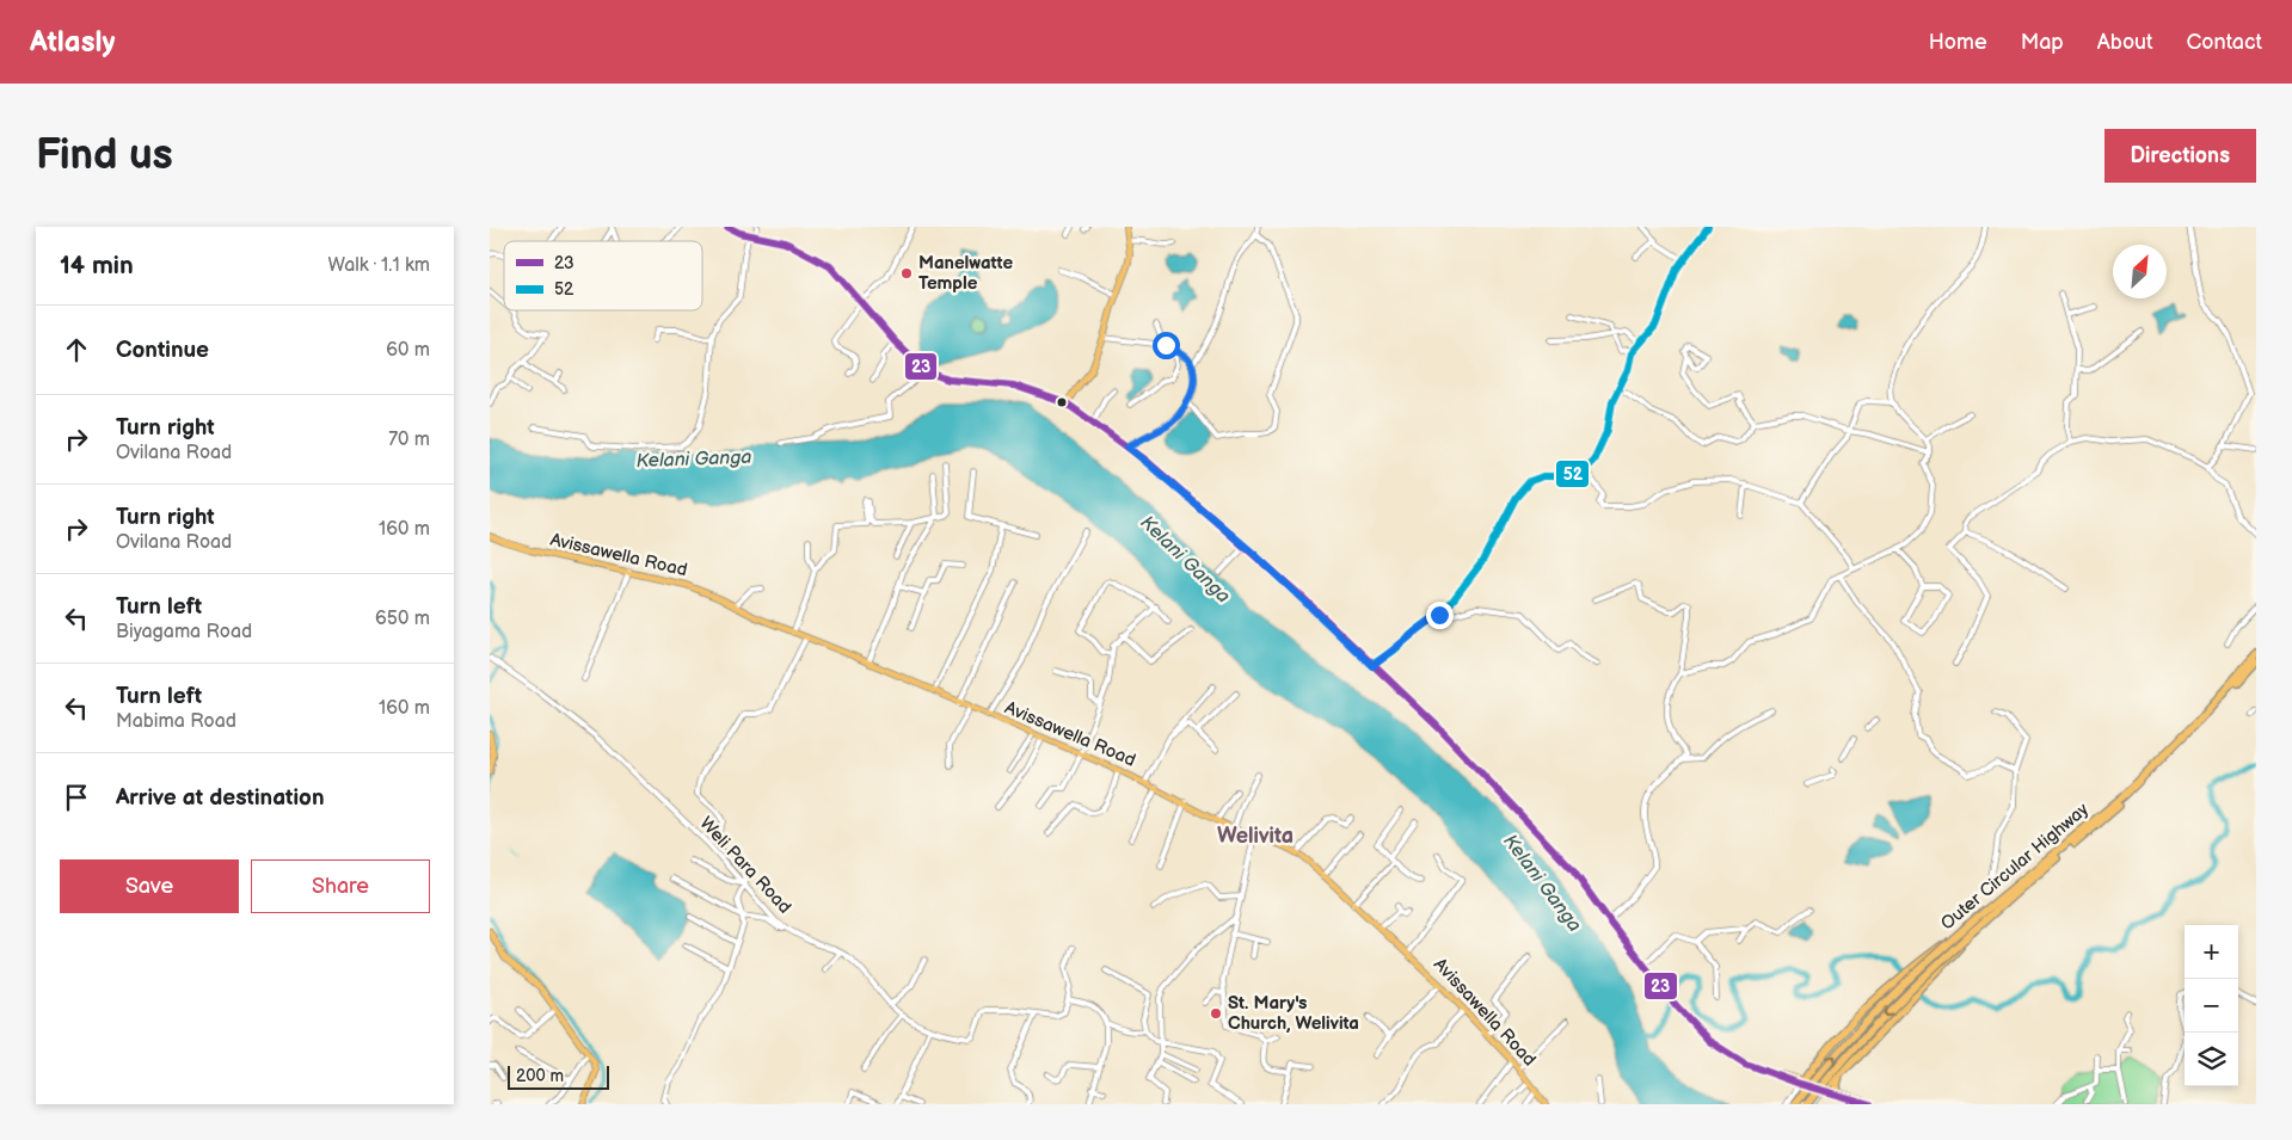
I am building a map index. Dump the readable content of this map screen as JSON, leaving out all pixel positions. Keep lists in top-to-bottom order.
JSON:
{
  "streets": {
    "highway": ["Outer Circular Highway"],
    "main road": ["Avissawella Road"],
    "street": ["Weli Para Road"]
  },
  "districts": ["Welivita"],
  "water": ["Kelani Ganga"],
  "places": ["Manelwatte Temple", "St. Mary's Church, Welivita"],
  "lines": ["transit line 23", "transit line 52"],
  "legend": ["23", "52"],
  "scale_bar": "200 m",
  "north": "top right",
  "page": {
    "header": "Atlasly",
    "nav": [
      "Home",
      "Map",
      "About",
      "Contact"
    ],
    "buttons": [
      "Directions",
      ["Save", "Share"]
    ],
    "title": "Find us",
    "heading": ["14 min", "Walk · 1.1 km"],
    "list": [
      ["Continue", "60 m"],
      ["Turn right", "Ovilana Road", "70 m"],
      ["Turn right", "Ovilana Road", "160 m"],
      ["Turn left", "Biyagama Road", "650 m"],
      ["Turn left", "Mabima Road", "160 m"],
      "Arrive at destination"
    ],
    "map_buttons": ["+", "−"],
    "scale": "200 m"
  }
}
